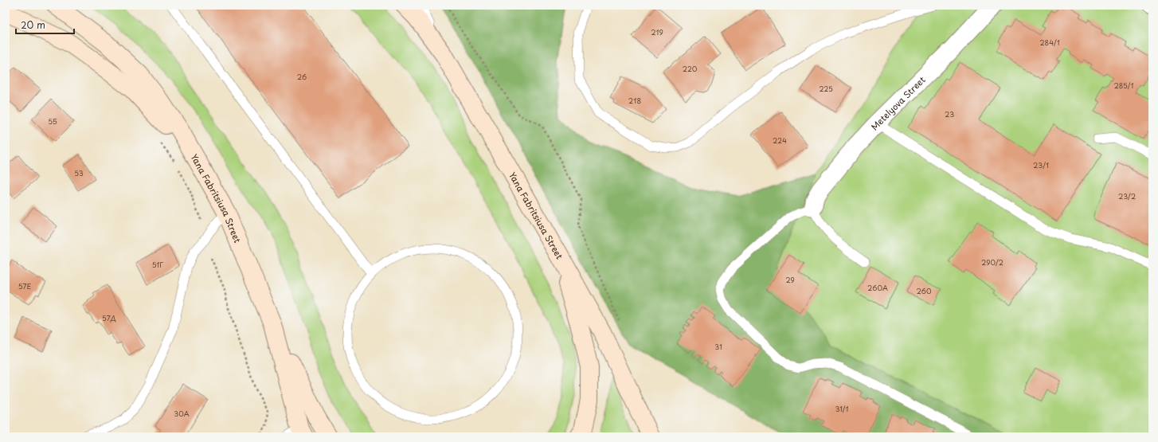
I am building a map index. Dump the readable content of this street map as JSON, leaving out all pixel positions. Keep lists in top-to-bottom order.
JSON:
{
  "streets": {
    "main road": ["Yana Fabritsiusa Street"],
    "street": ["Metelyova Street"]
  },
  "house_numbers": [
    "219",
    "284/1",
    "220",
    "26",
    "285/1",
    "225",
    "218",
    "23",
    "55",
    "224",
    "23/1",
    "53",
    "23/2",
    "290/2",
    "51Г",
    "29",
    "57Е",
    "260А",
    "260",
    "57Д",
    "31",
    "31/1",
    "30А"
  ],
  "scale_bar": "20 m"
}
